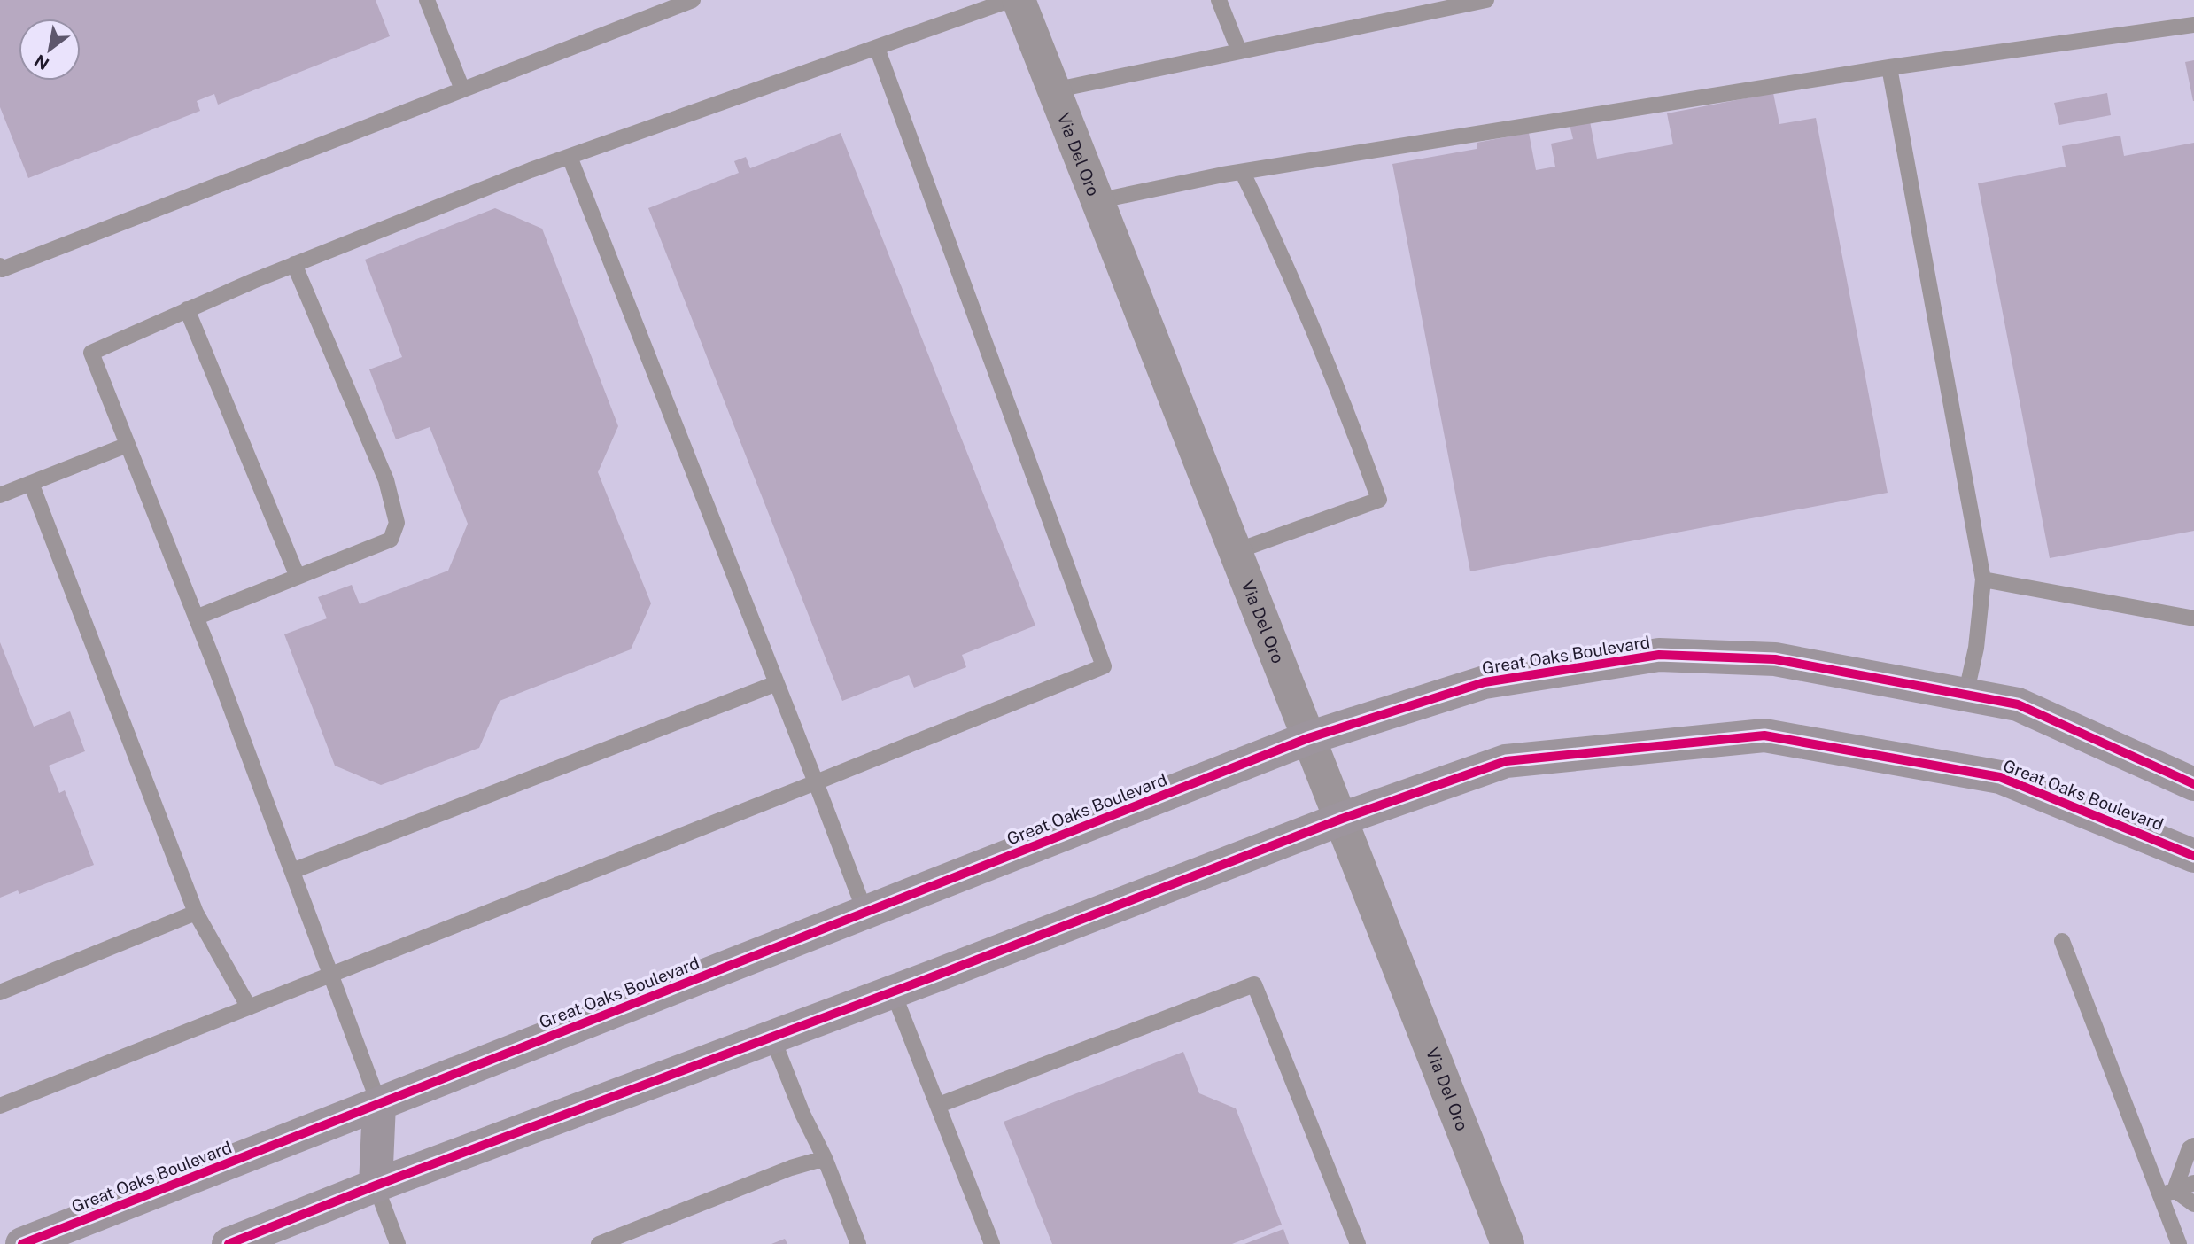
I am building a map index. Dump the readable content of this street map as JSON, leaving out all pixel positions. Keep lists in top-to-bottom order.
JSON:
{
  "streets": {
    "main road": ["Great Oaks Boulevard"],
    "street": ["Via Del Oro"]
  },
  "crossings": [
    ["Via Del Oro", "Great Oaks Boulevard"]
  ],
  "north": "bottom left"
}
